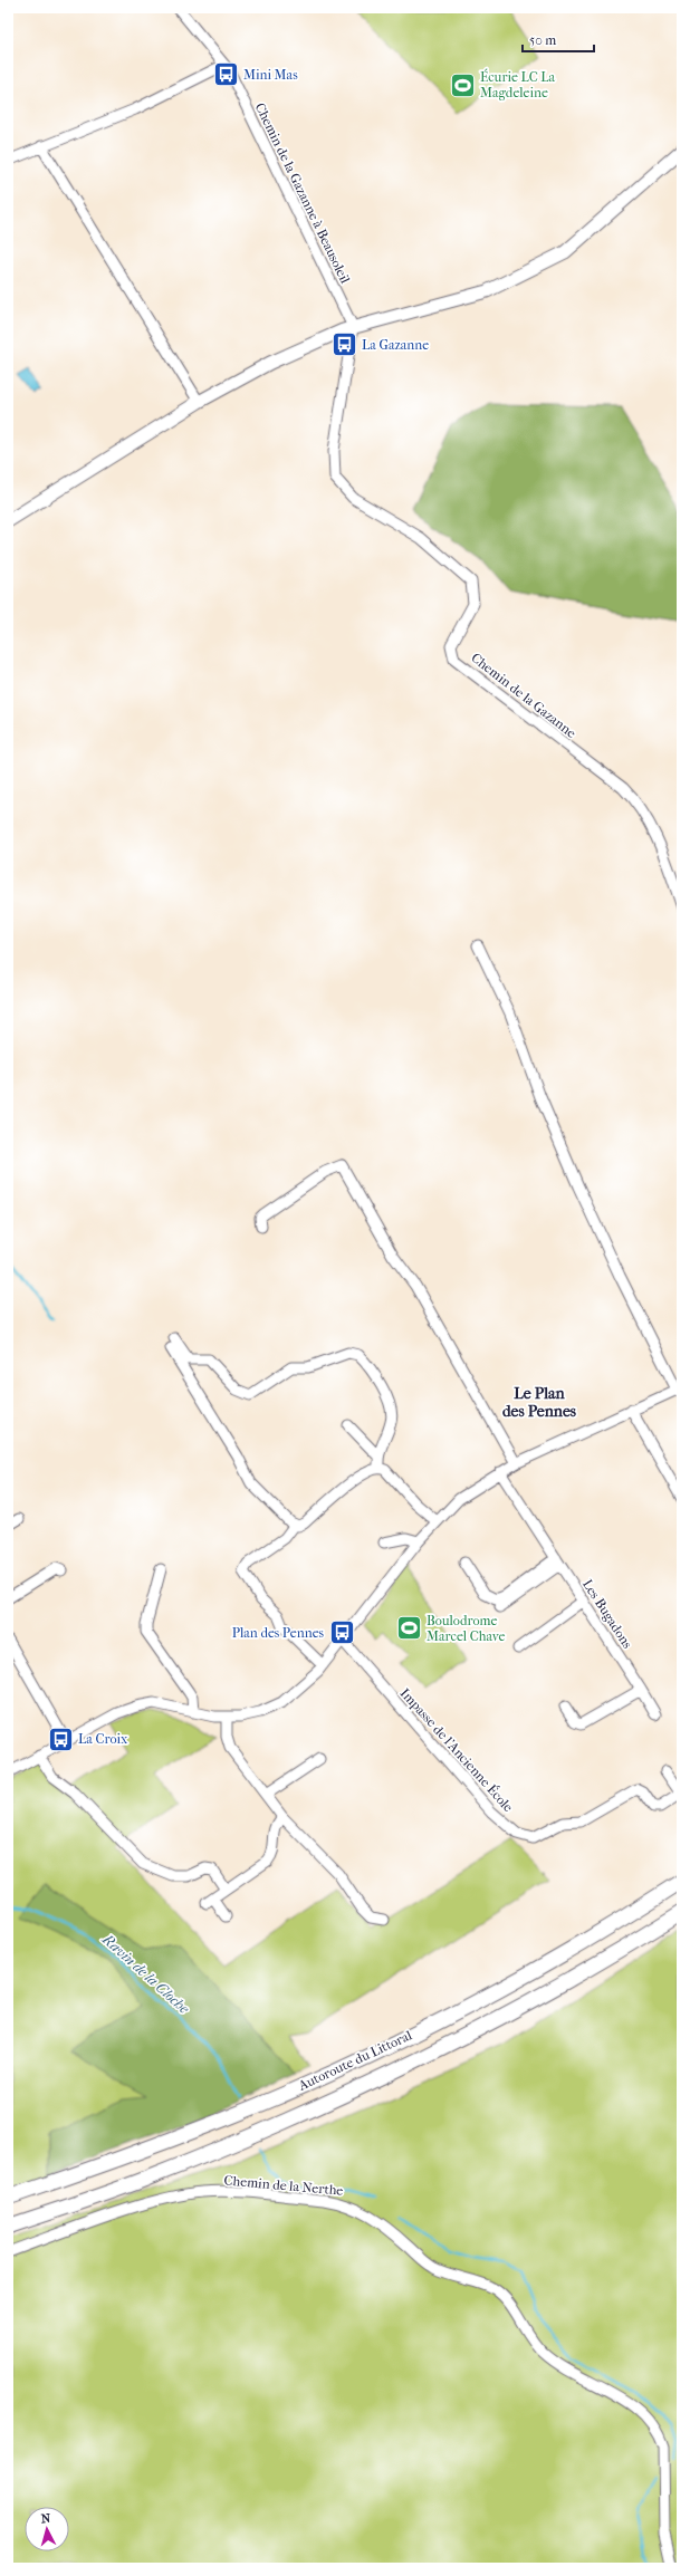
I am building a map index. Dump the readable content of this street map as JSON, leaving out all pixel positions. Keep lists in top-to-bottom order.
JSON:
{
  "streets": {
    "highway": ["Autoroute du Littoral"],
    "street": [
      "Chemin de la Gazanne à Beausoleil",
      "Chemin de la Gazanne",
      "Les Bugadons",
      "Impasse de l'Ancienne École",
      "Chemin de la Nerthe"
    ]
  },
  "crossings": [
    ["Chemin de la Gazanne à Beausoleil", "Chemin de la Gazanne"]
  ],
  "districts": ["Le Plan des Pennes"],
  "water": ["Ravin de la Cloche"],
  "places": {
    "bus stop": [
      "Mini Mas",
      "La Gazanne",
      "Plan des Pennes",
      "La Croix"
    ],
    "sports": ["Écurie LC La Magdeleine", "Boulodrome Marcel Chave"]
  },
  "scale_bar": "50 m",
  "north": "top"
}
